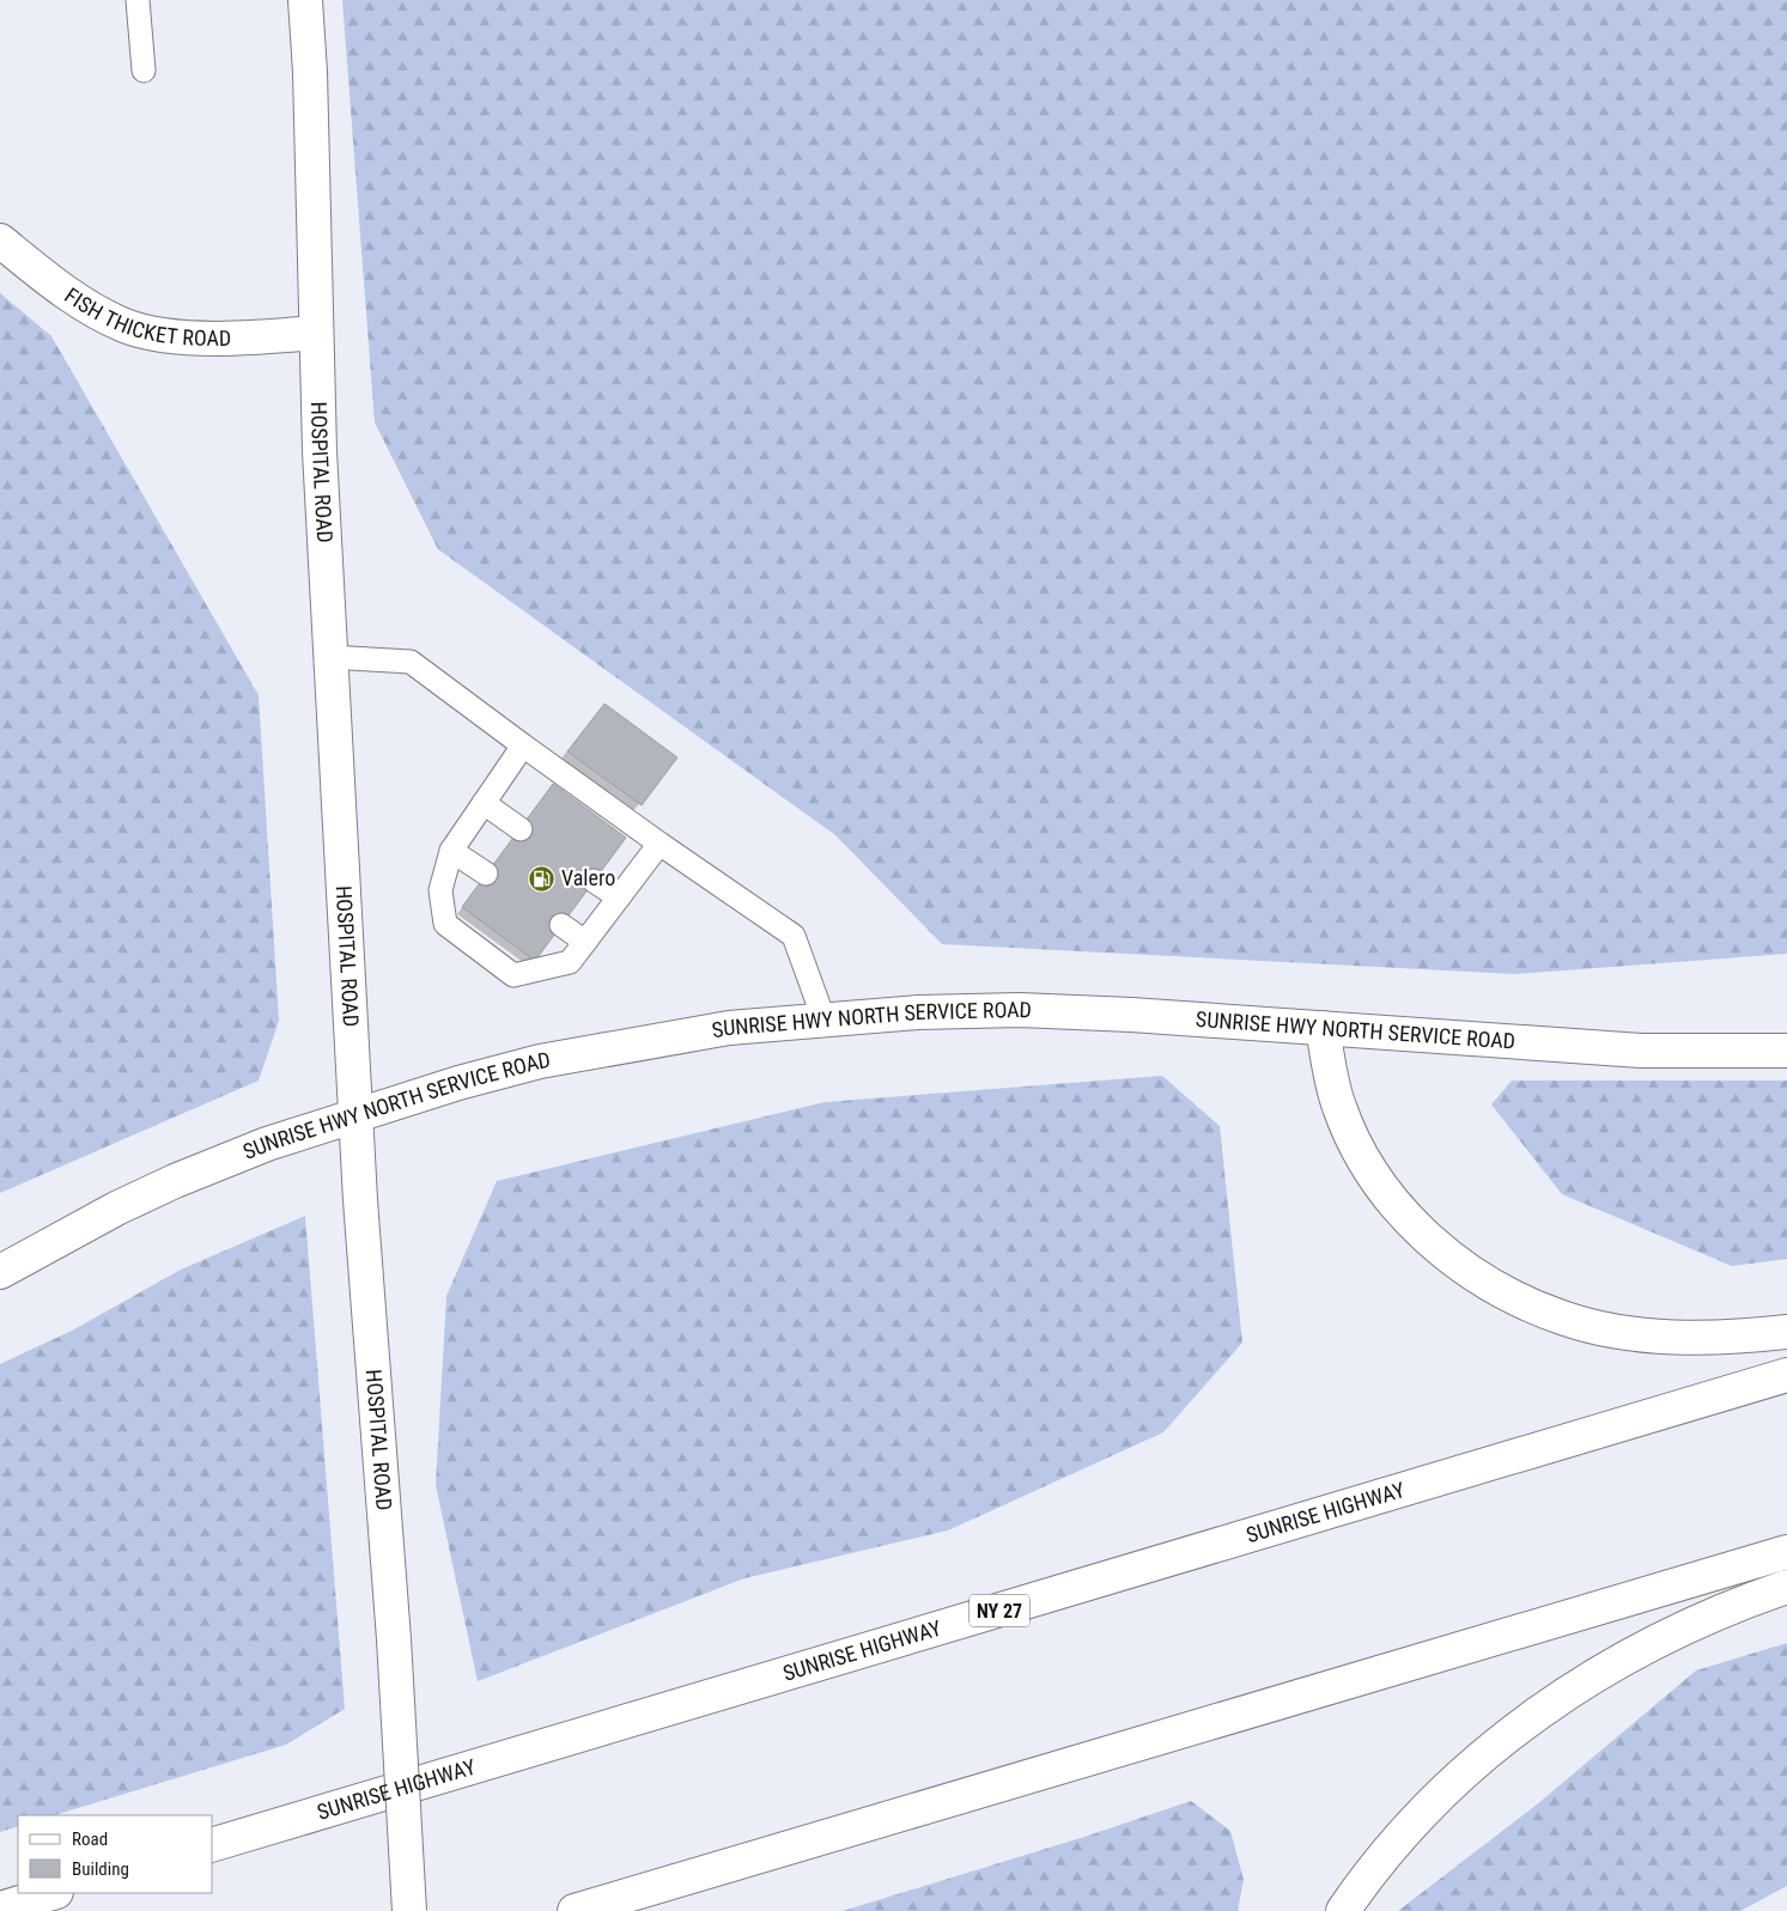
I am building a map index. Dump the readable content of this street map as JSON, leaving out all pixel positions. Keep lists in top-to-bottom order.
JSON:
{
  "streets": {
    "main road": [
      "FISH THICKET ROAD",
      "HOSPITAL ROAD",
      "SUNRISE HWY NORTH SERVICE ROAD",
      "SUNRISE HIGHWAY",
      "NY 27"
    ]
  },
  "crossings": [
    ["FISH THICKET ROAD", "HOSPITAL ROAD"],
    ["HOSPITAL ROAD", "SUNRISE HWY NORTH SERVICE ROAD"]
  ],
  "places": {
    "fuel station": ["Valero"]
  },
  "legend": ["Road", "Building"]
}
